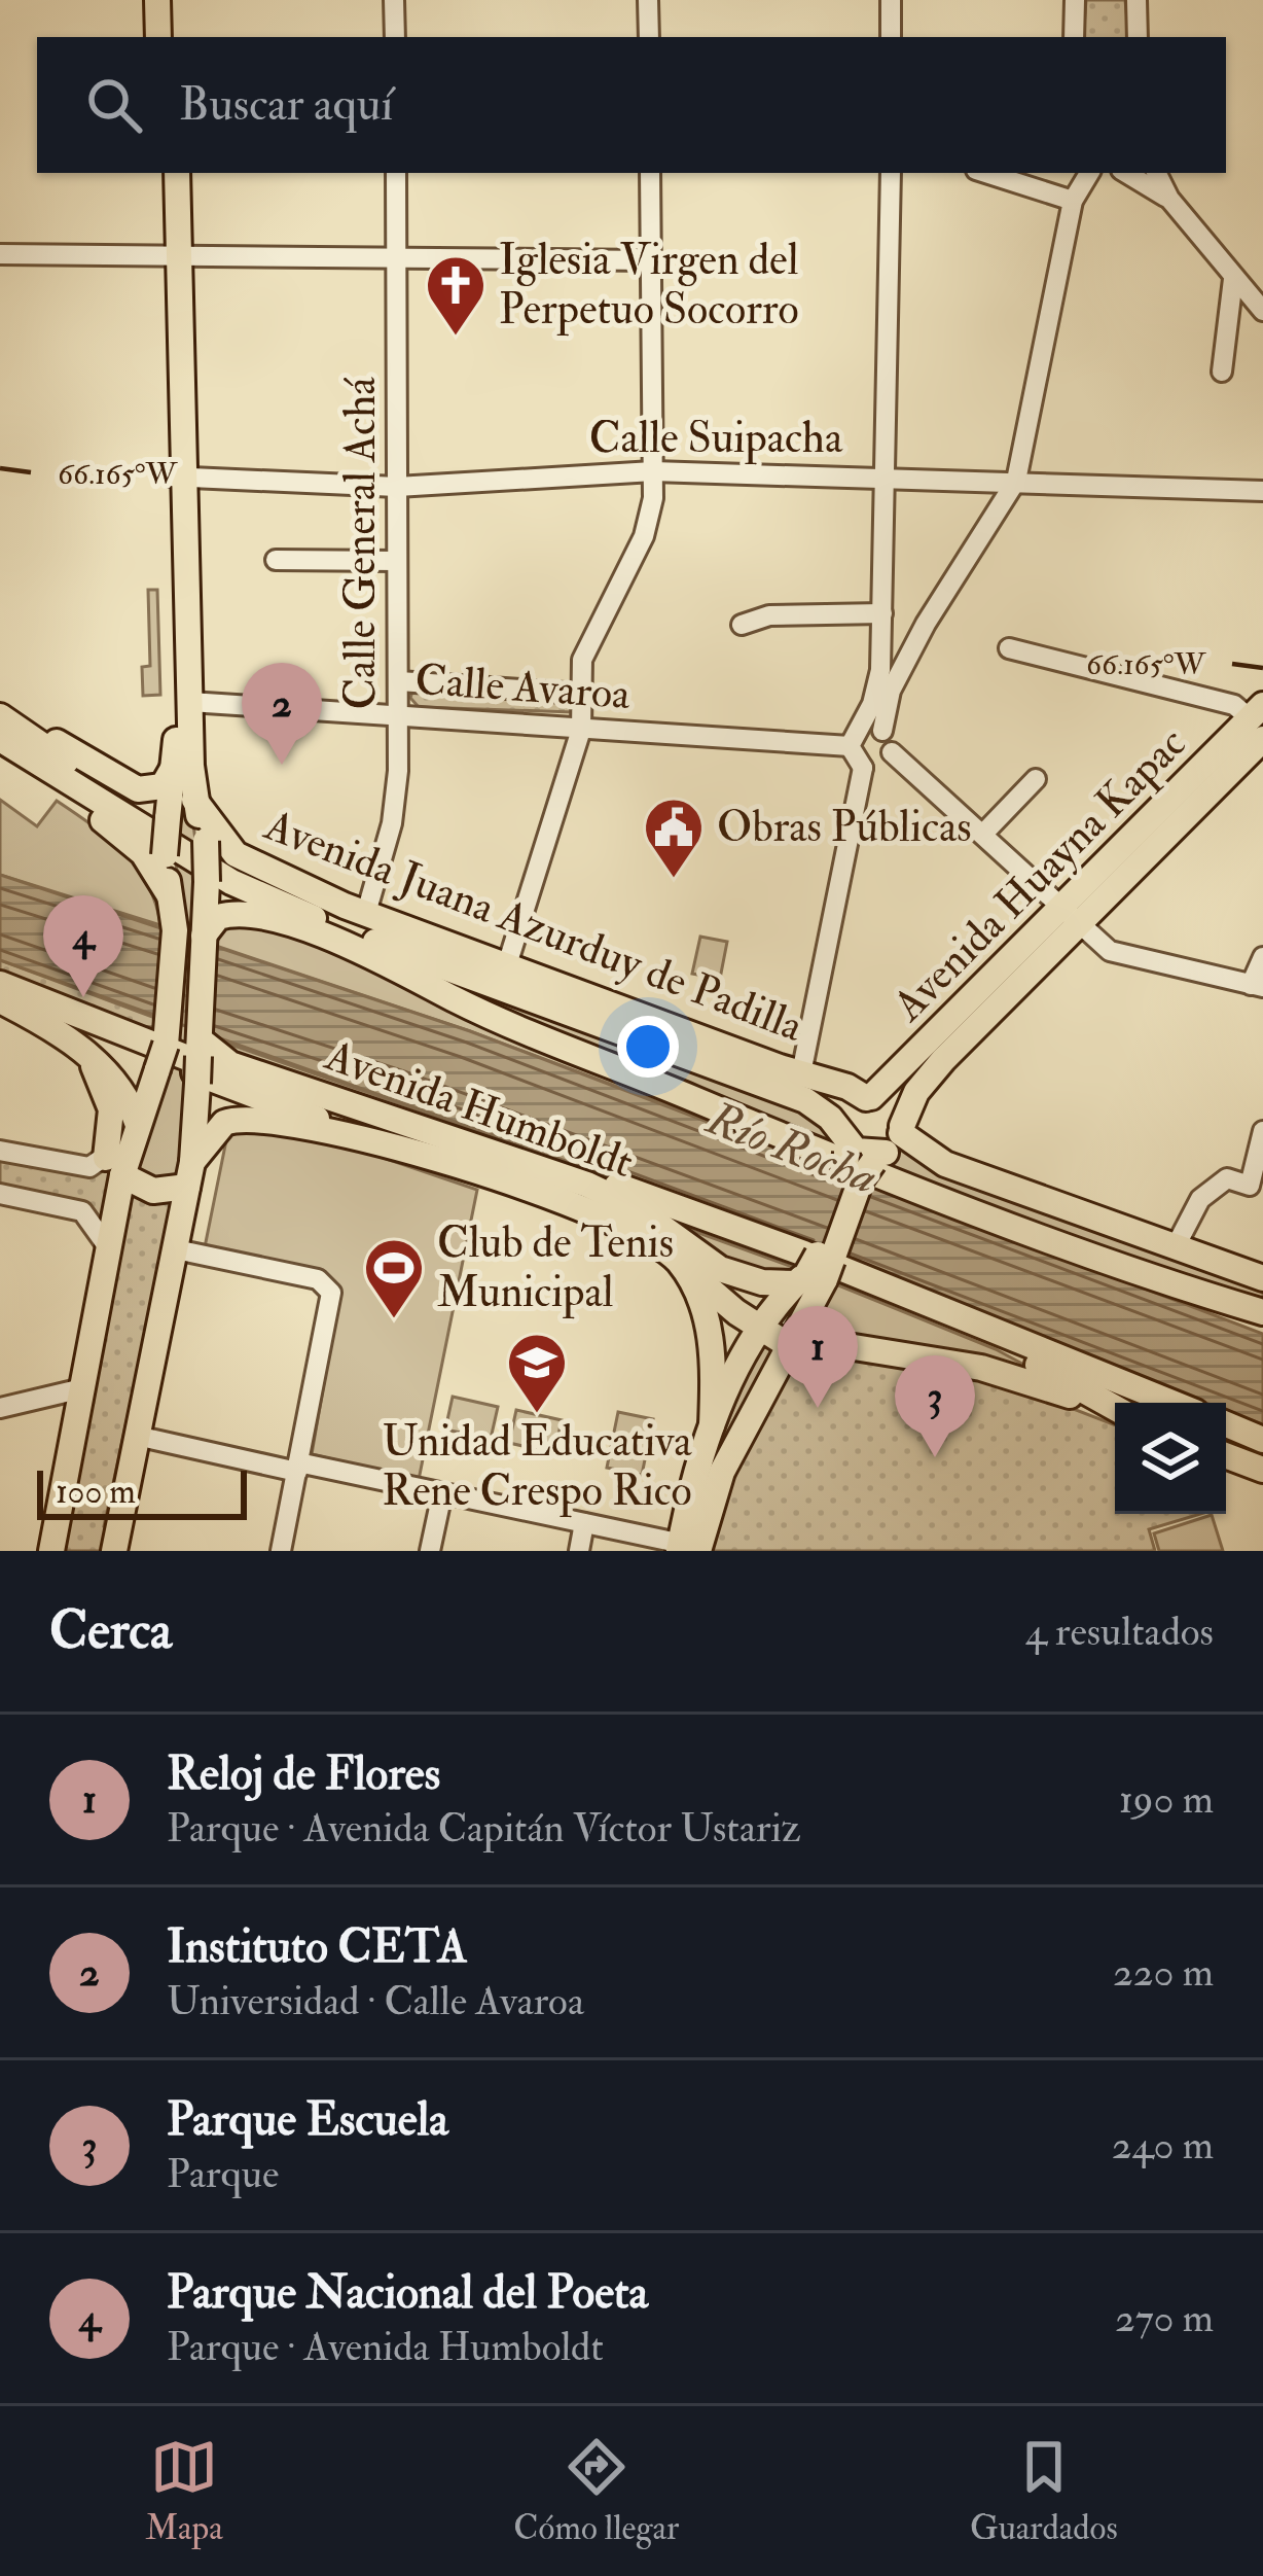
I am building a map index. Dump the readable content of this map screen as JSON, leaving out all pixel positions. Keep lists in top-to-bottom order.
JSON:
{
  "streets": {
    "main road": ["Avenida Huayna Kapac", "Avenida Juana Azurduy de Padilla", "Avenida Humboldt"],
    "street": ["Calle Suipacha", "Calle General Achá", "Calle Avaroa"]
  },
  "crossings": [
    ["Calle Suipacha", "Calle General Achá"],
    ["Calle General Achá", "Calle Avaroa"],
    ["Calle General Achá", "Avenida Juana Azurduy de Padilla"],
    ["Avenida Huayna Kapac", "Avenida Juana Azurduy de Padilla"]
  ],
  "water": ["Río Rocha"],
  "places": {
    "church": ["Iglesia Virgen del Perpetuo Socorro"],
    "public building": ["Obras Públicas"],
    "sports": ["Club de Tenis Municipal"],
    "school or university": ["Unidad Educativa Rene Crespo Rico"]
  },
  "scale_bar": "100 m",
  "page": {
    "search": "Buscar aquí",
    "pins": [
      "2",
      "4",
      "1",
      "3"
    ],
    "scale": "100 m",
    "heading": ["Cerca", "4 resultados"],
    "list": [
      {
        "mark": "1",
        "name": "Reloj de Flores",
        "note": "Parque · Avenida Capitán Víctor Ustariz",
        "value": "190 m"
      },
      {
        "mark": "2",
        "name": "Instituto CETA",
        "note": "Universidad · Calle Avaroa",
        "value": "220 m"
      },
      {
        "mark": "3",
        "name": "Parque Escuela",
        "note": "Parque",
        "value": "240 m"
      },
      {
        "mark": "4",
        "name": "Parque Nacional del Poeta",
        "note": "Parque · Avenida Humboldt",
        "value": "270 m"
      }
    ],
    "nav": ["Mapa", "Cómo llegar", "Guardados"]
  },
  "coordinates": ["66.165°W"]
}
